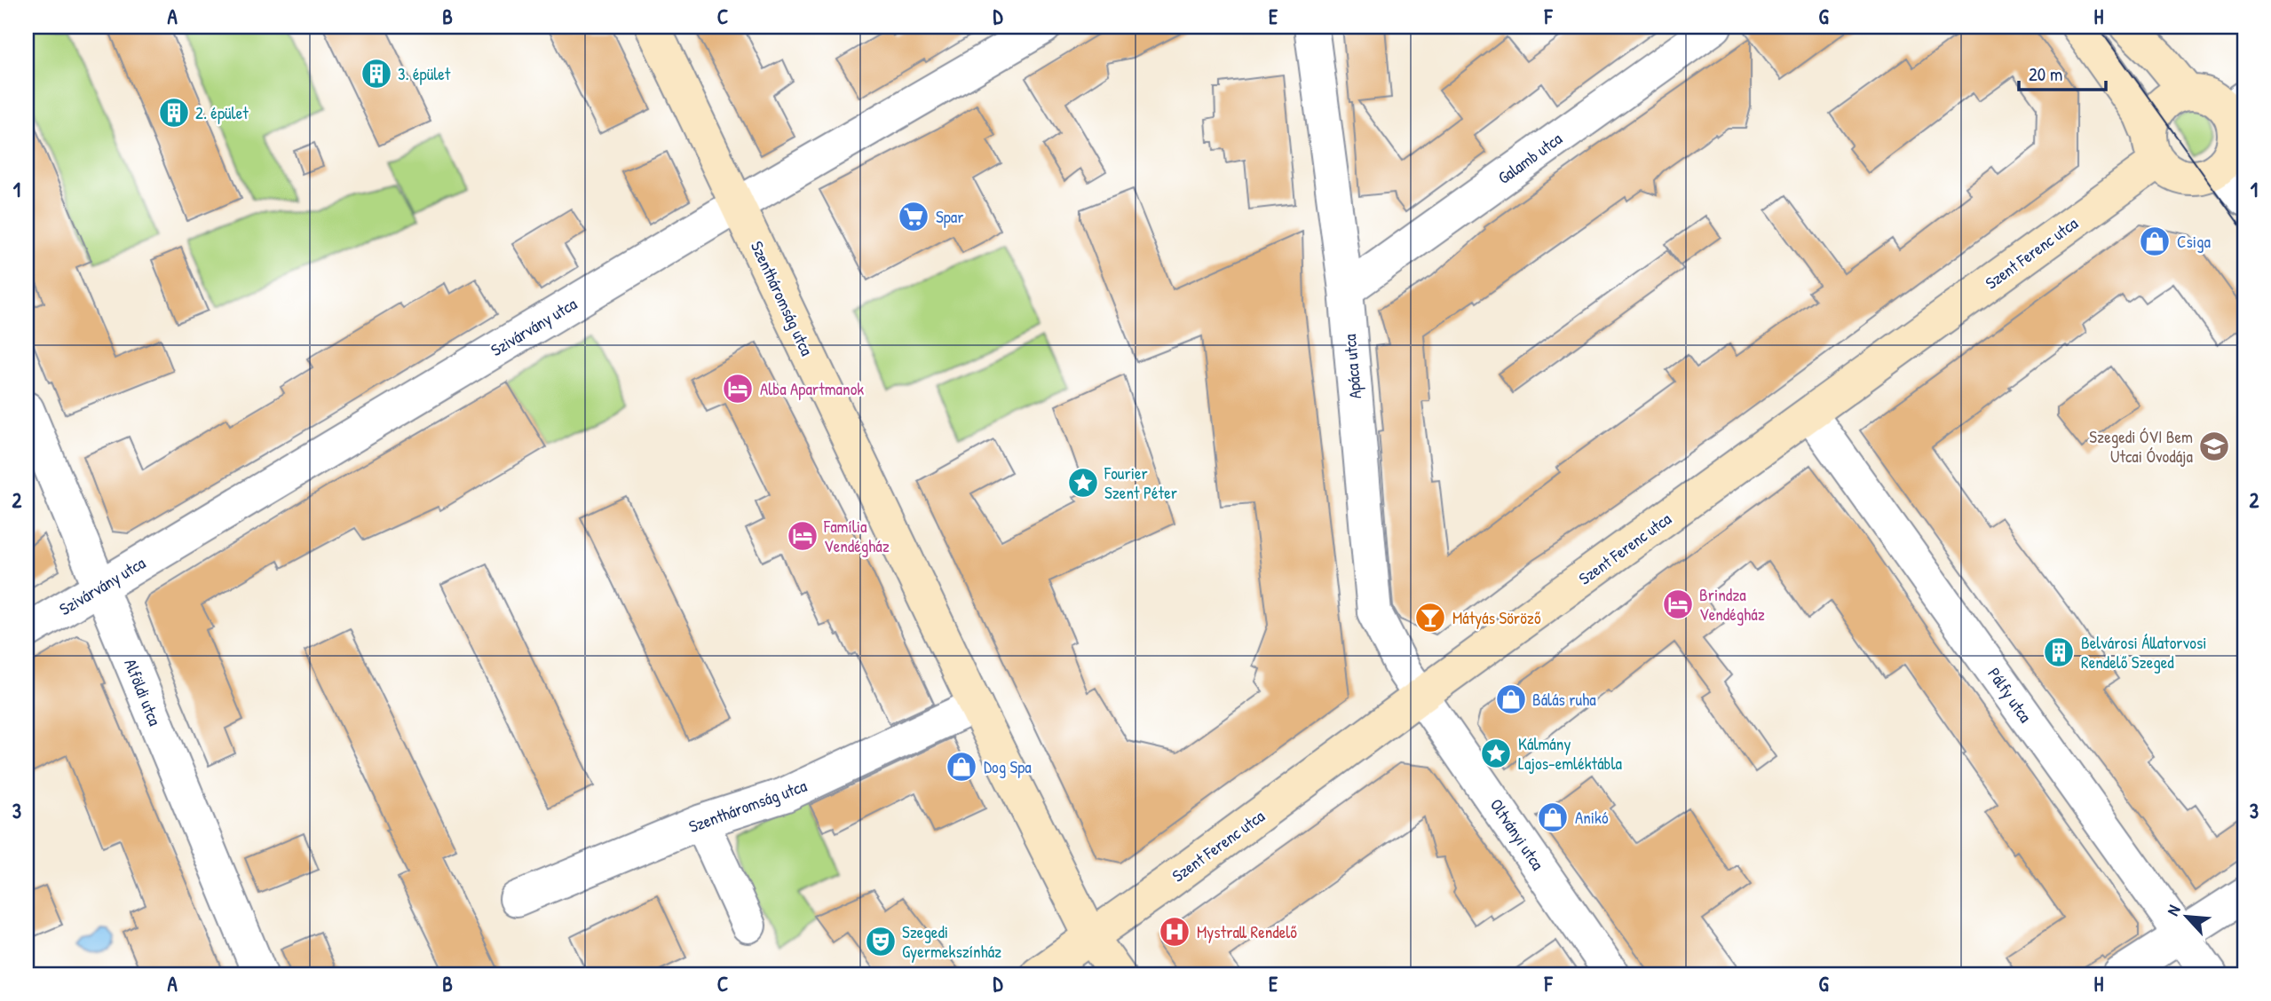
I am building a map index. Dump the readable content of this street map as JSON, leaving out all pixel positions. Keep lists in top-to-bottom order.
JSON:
{
  "streets": {
    "street": [
      "Galamb utca",
      "Szent Ferenc utca",
      "Szentháromság utca",
      "Szivárvány utca",
      "Apáca utca",
      "Alföldi utca",
      "Pálfy utca",
      "Oltványi utca"
    ]
  },
  "crossings": [
    ["Galamb utca", "Apáca utca"],
    ["Szent Ferenc utca", "Szentháromság utca"],
    ["Szent Ferenc utca", "Apáca utca"],
    ["Szent Ferenc utca", "Pálfy utca"],
    ["Szent Ferenc utca", "Oltványi utca"],
    ["Szentháromság utca", "Szivárvány utca"],
    ["Szivárvány utca", "Alföldi utca"],
    ["Apáca utca", "Oltványi utca"]
  ],
  "places": {
    "building": ["3. épület", "2. épület", "Belvárosi Állatorvosi Rendelő Szeged"],
    "supermarket": ["Spar"],
    "shop": [
      "Csiga",
      "Bálás ruha",
      "Dog Spa",
      "Anikó"
    ],
    "hotel": ["Alba Apartmanok", "Família Vendégház", "Brindza Vendégház"],
    "school or university": ["Szegedi ÓVI Bem Utcai Óvodája"],
    "place": ["Fourier Szent Péter", "Kálmány Lajos-emléktábla"],
    "bar": ["Mátyás Söröző"],
    "hospital": ["Mystrall Rendelő"],
    "theatre": ["Szegedi Gyermekszínház"]
  },
  "scale_bar": "20 m",
  "north": "top left",
  "grid": {
    "columns": [
      "A",
      "B",
      "C",
      "D",
      "E",
      "F",
      "G",
      "H"
    ],
    "rows": ["1", "2", "3"]
  }
}
